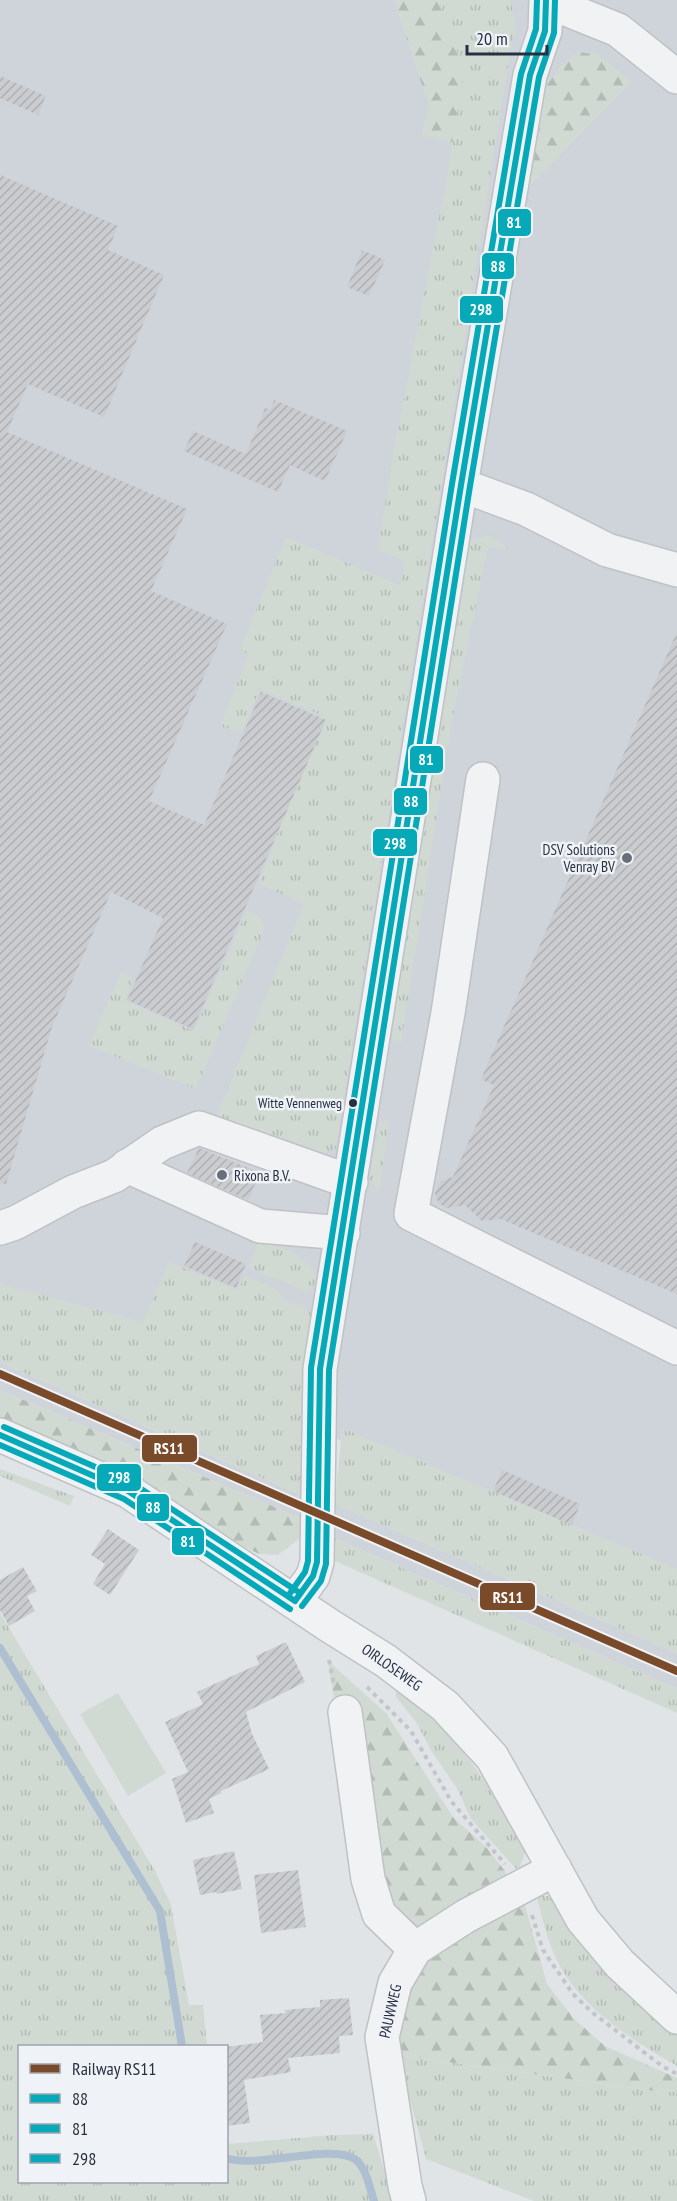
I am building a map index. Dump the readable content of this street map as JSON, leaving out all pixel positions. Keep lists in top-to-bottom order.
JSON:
{
  "streets": {
    "street": ["OIRLOSEWEG", "PAUWWEG"]
  },
  "crossings": [
    ["OIRLOSEWEG", "PAUWWEG"]
  ],
  "places": ["DSV Solutions Venray BV", "Witte Vennenweg", "Rixona B.V."],
  "lines": [
    "transit line 88",
    "transit line 81",
    "transit line 298",
    "rail line RS11"
  ],
  "legend": [
    "Railway RS11",
    "88",
    "81",
    "298"
  ],
  "scale_bar": "20 m"
}
